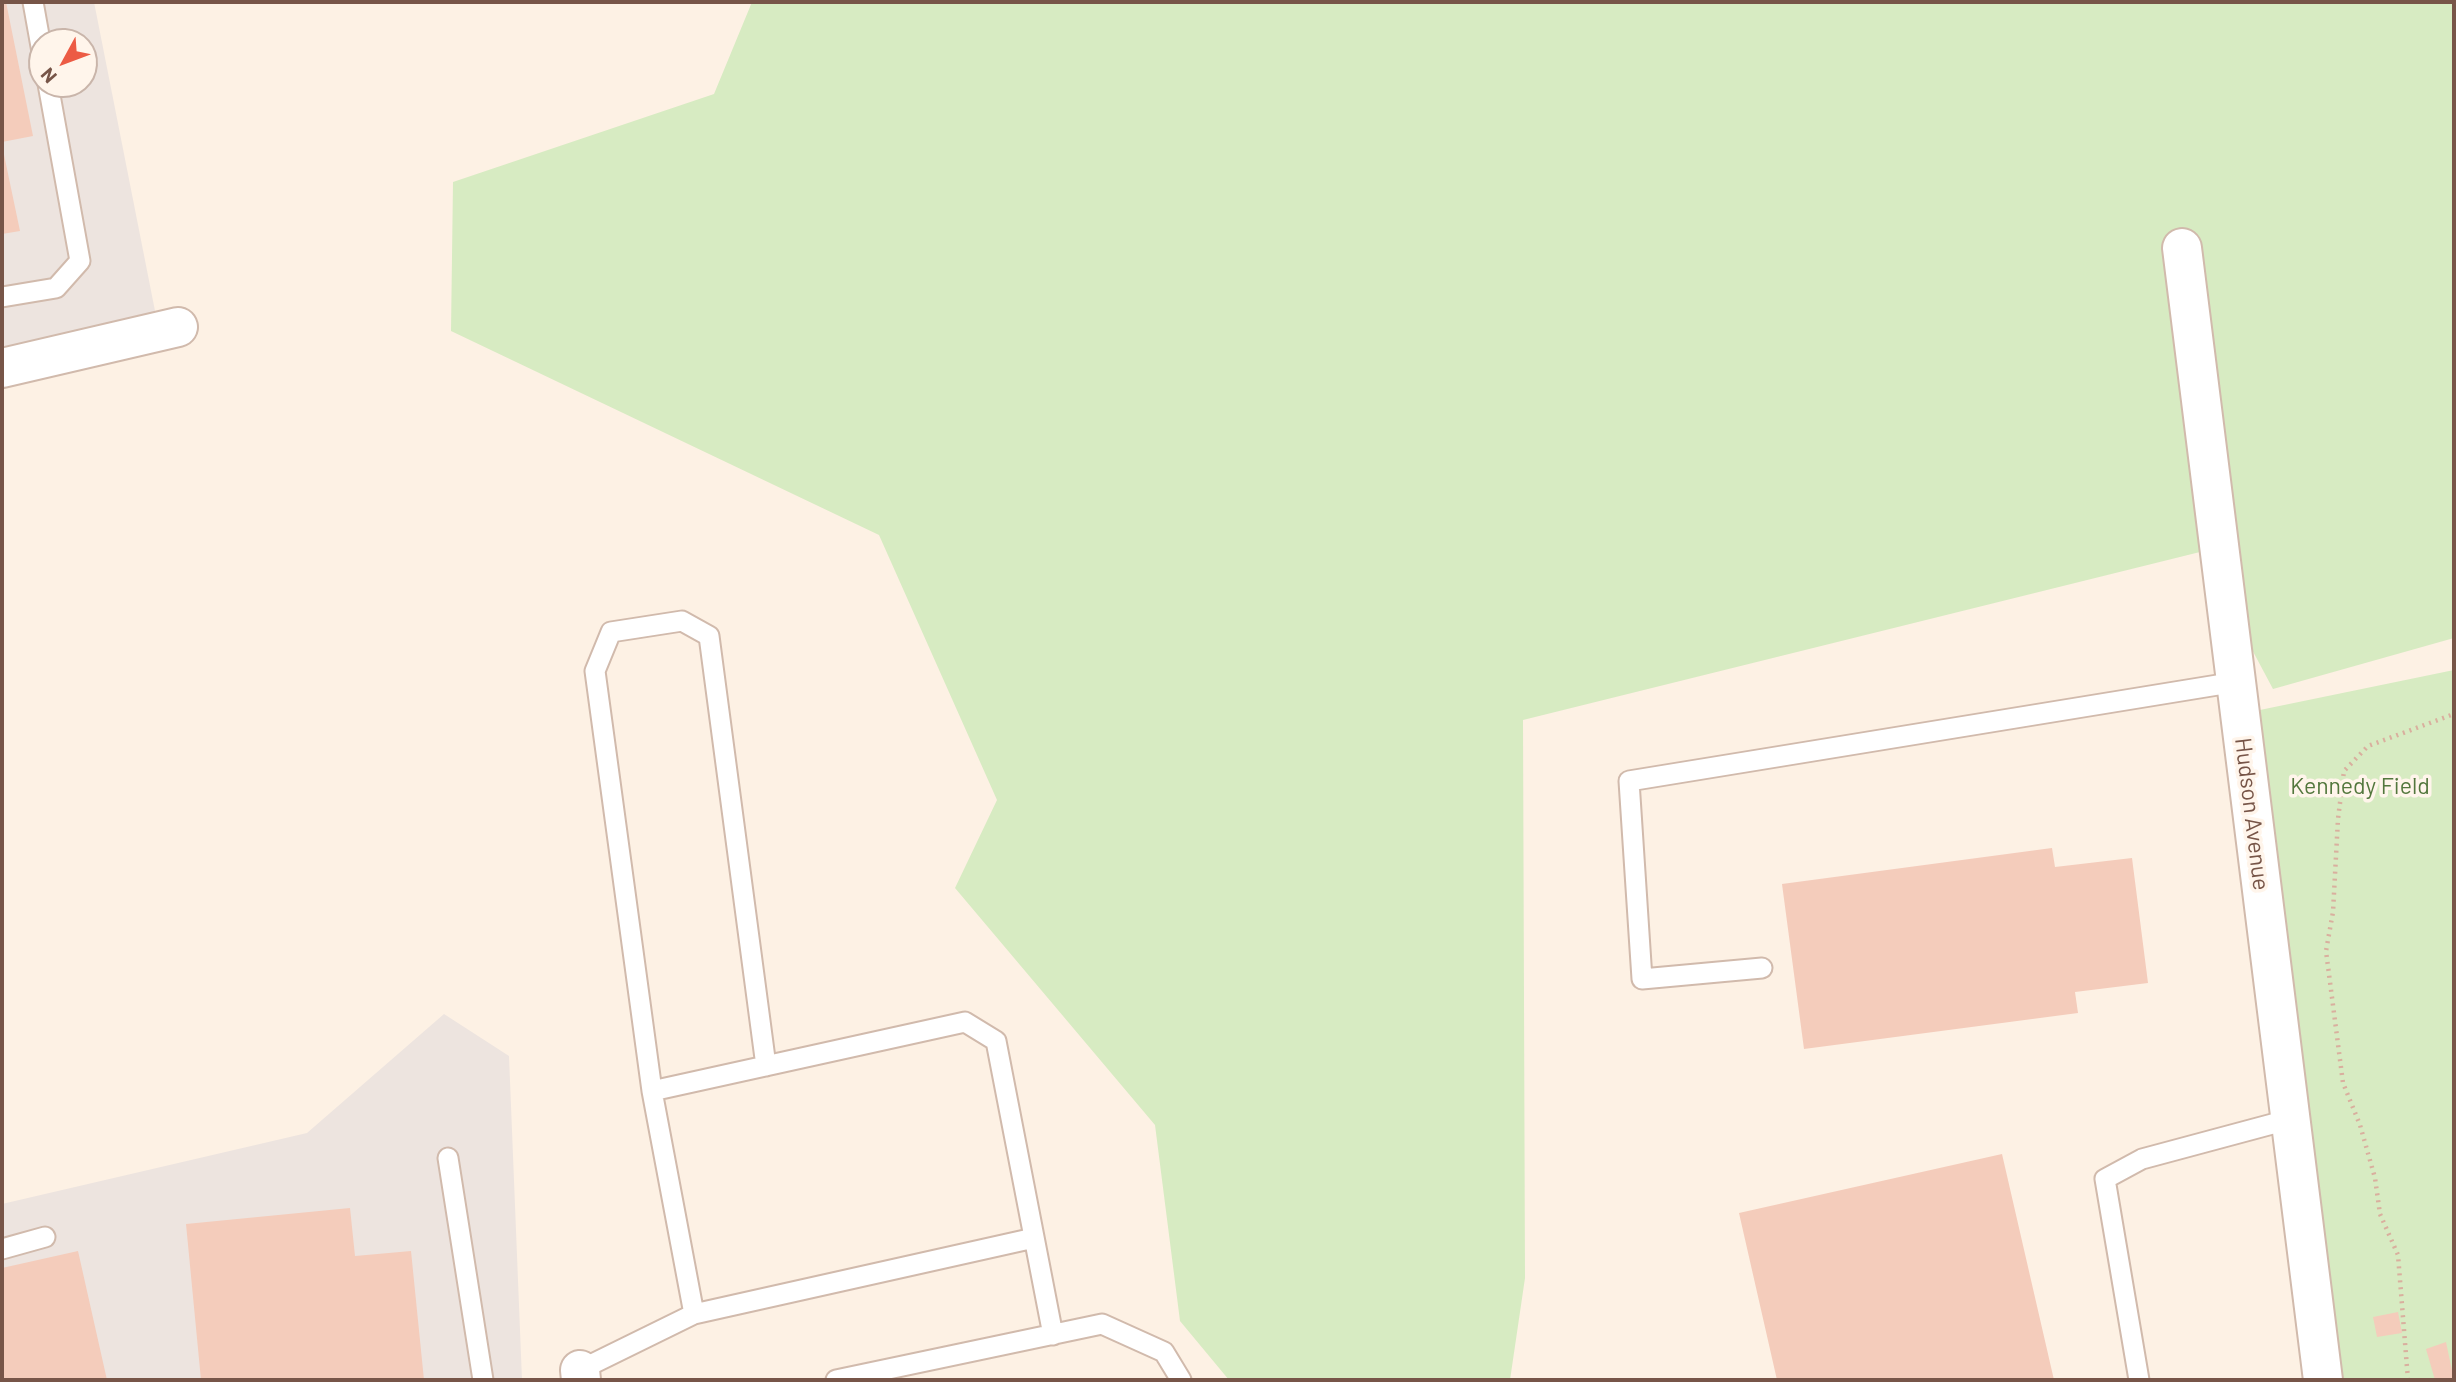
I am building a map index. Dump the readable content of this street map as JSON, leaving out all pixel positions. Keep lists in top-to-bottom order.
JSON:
{
  "streets": {
    "street": ["Hudson Avenue"]
  },
  "parks": ["Kennedy Field"],
  "north": "bottom left"
}
